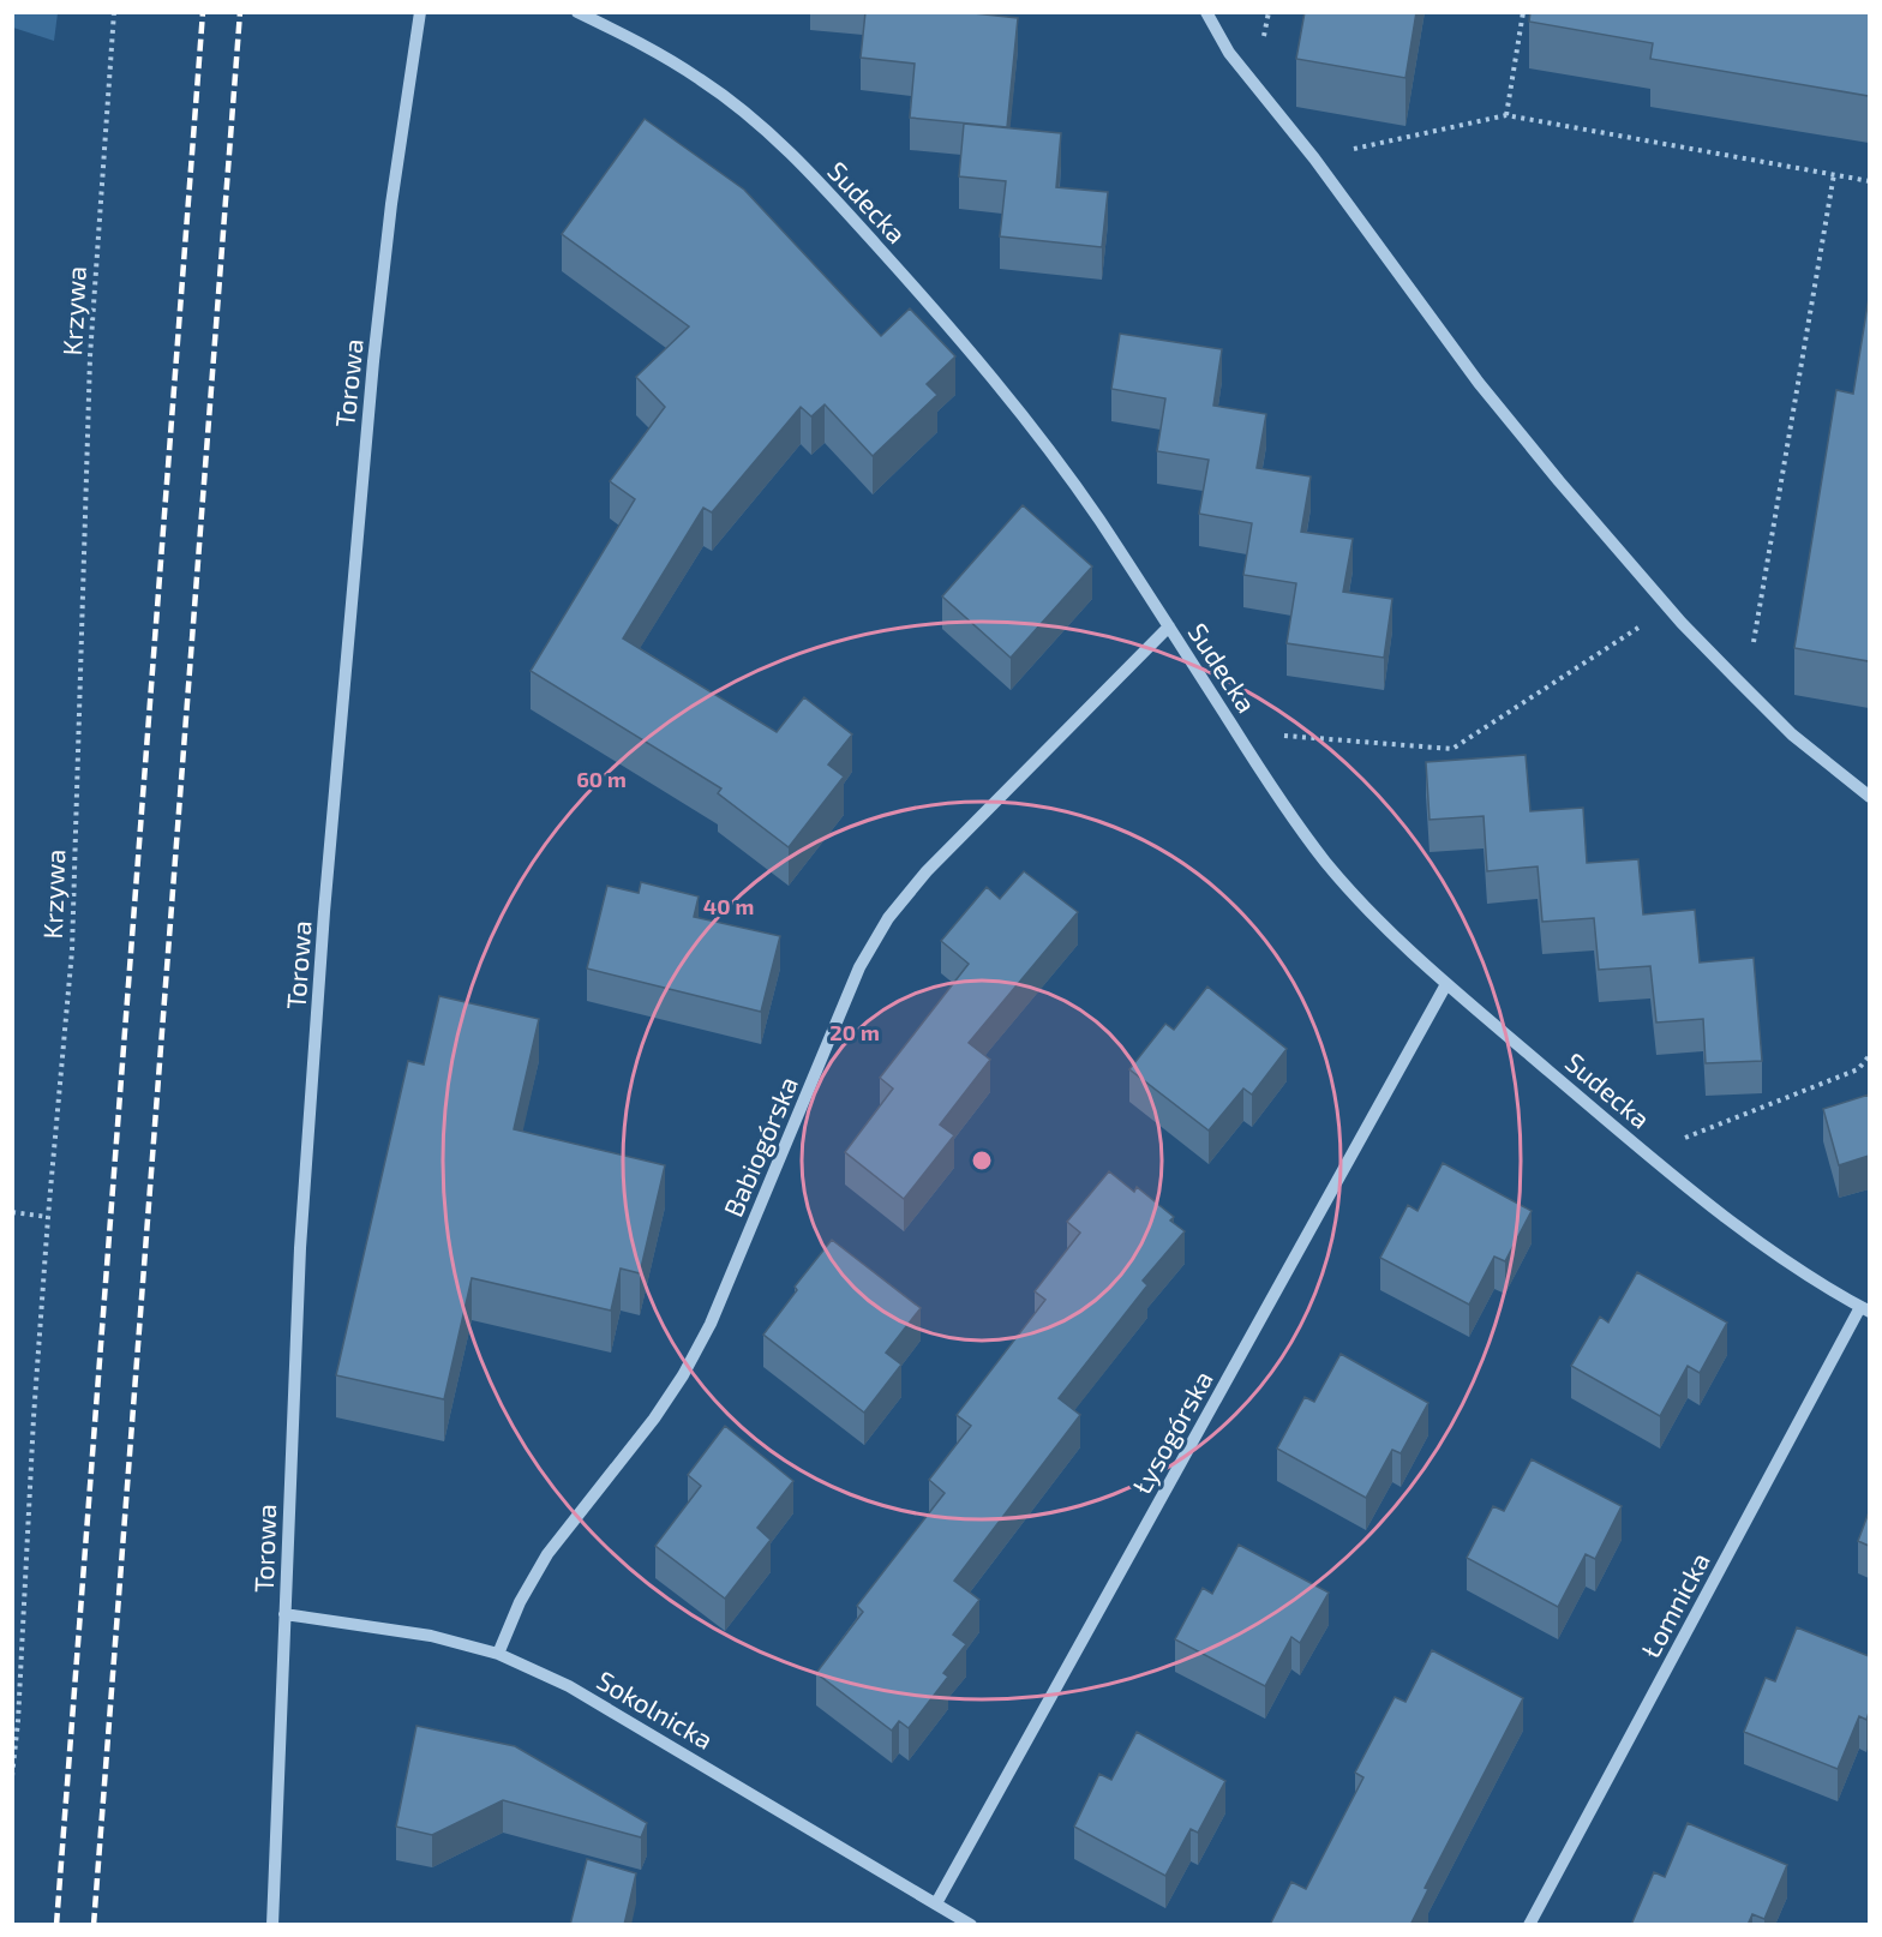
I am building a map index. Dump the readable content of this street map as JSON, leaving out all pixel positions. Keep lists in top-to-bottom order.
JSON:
{
  "streets": {
    "street": [
      "Sudecka",
      "Torowa",
      "Babiogórska",
      "Łysogórska",
      "Łomnicka",
      "Sokolnicka"
    ],
    "path": ["Krzywa"]
  },
  "crossings": [
    ["Sudecka", "Babiogórska"],
    ["Sudecka", "Łysogórska"],
    ["Sudecka", "Łomnicka"],
    ["Torowa", "Sokolnicka"],
    ["Babiogórska", "Sokolnicka"],
    ["Łysogórska", "Sokolnicka"]
  ],
  "rings": ["60 m", "40 m", "20 m"]
}
